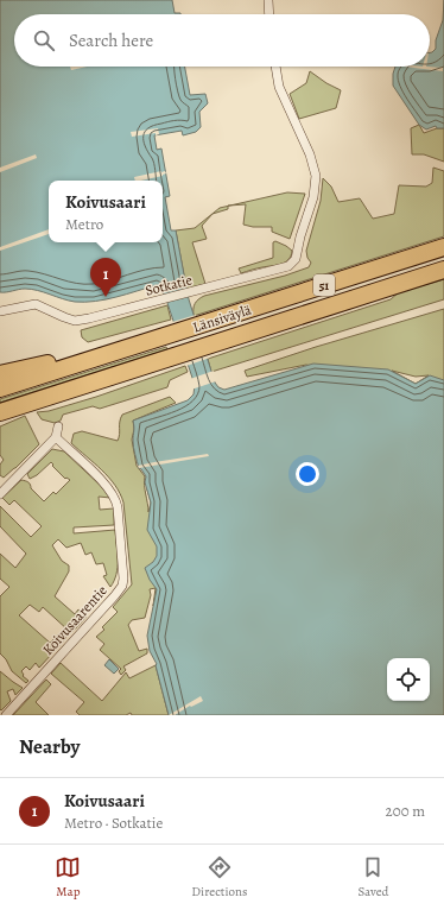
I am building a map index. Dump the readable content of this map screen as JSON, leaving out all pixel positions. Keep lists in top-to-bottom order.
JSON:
{
  "streets": {
    "highway": ["51", "Länsiväylä"],
    "street": ["Sotkatie", "Koivusaarentie"]
  },
  "page": {
    "search": "Search here",
    "popup": ["Koivusaari", "Metro"],
    "pins": "1",
    "heading": "Nearby",
    "list": [
      {
        "mark": "1",
        "name": "Koivusaari",
        "note": "Metro · Sotkatie",
        "value": "200 m"
      }
    ],
    "nav": ["Map", "Directions", "Saved"]
  }
}
